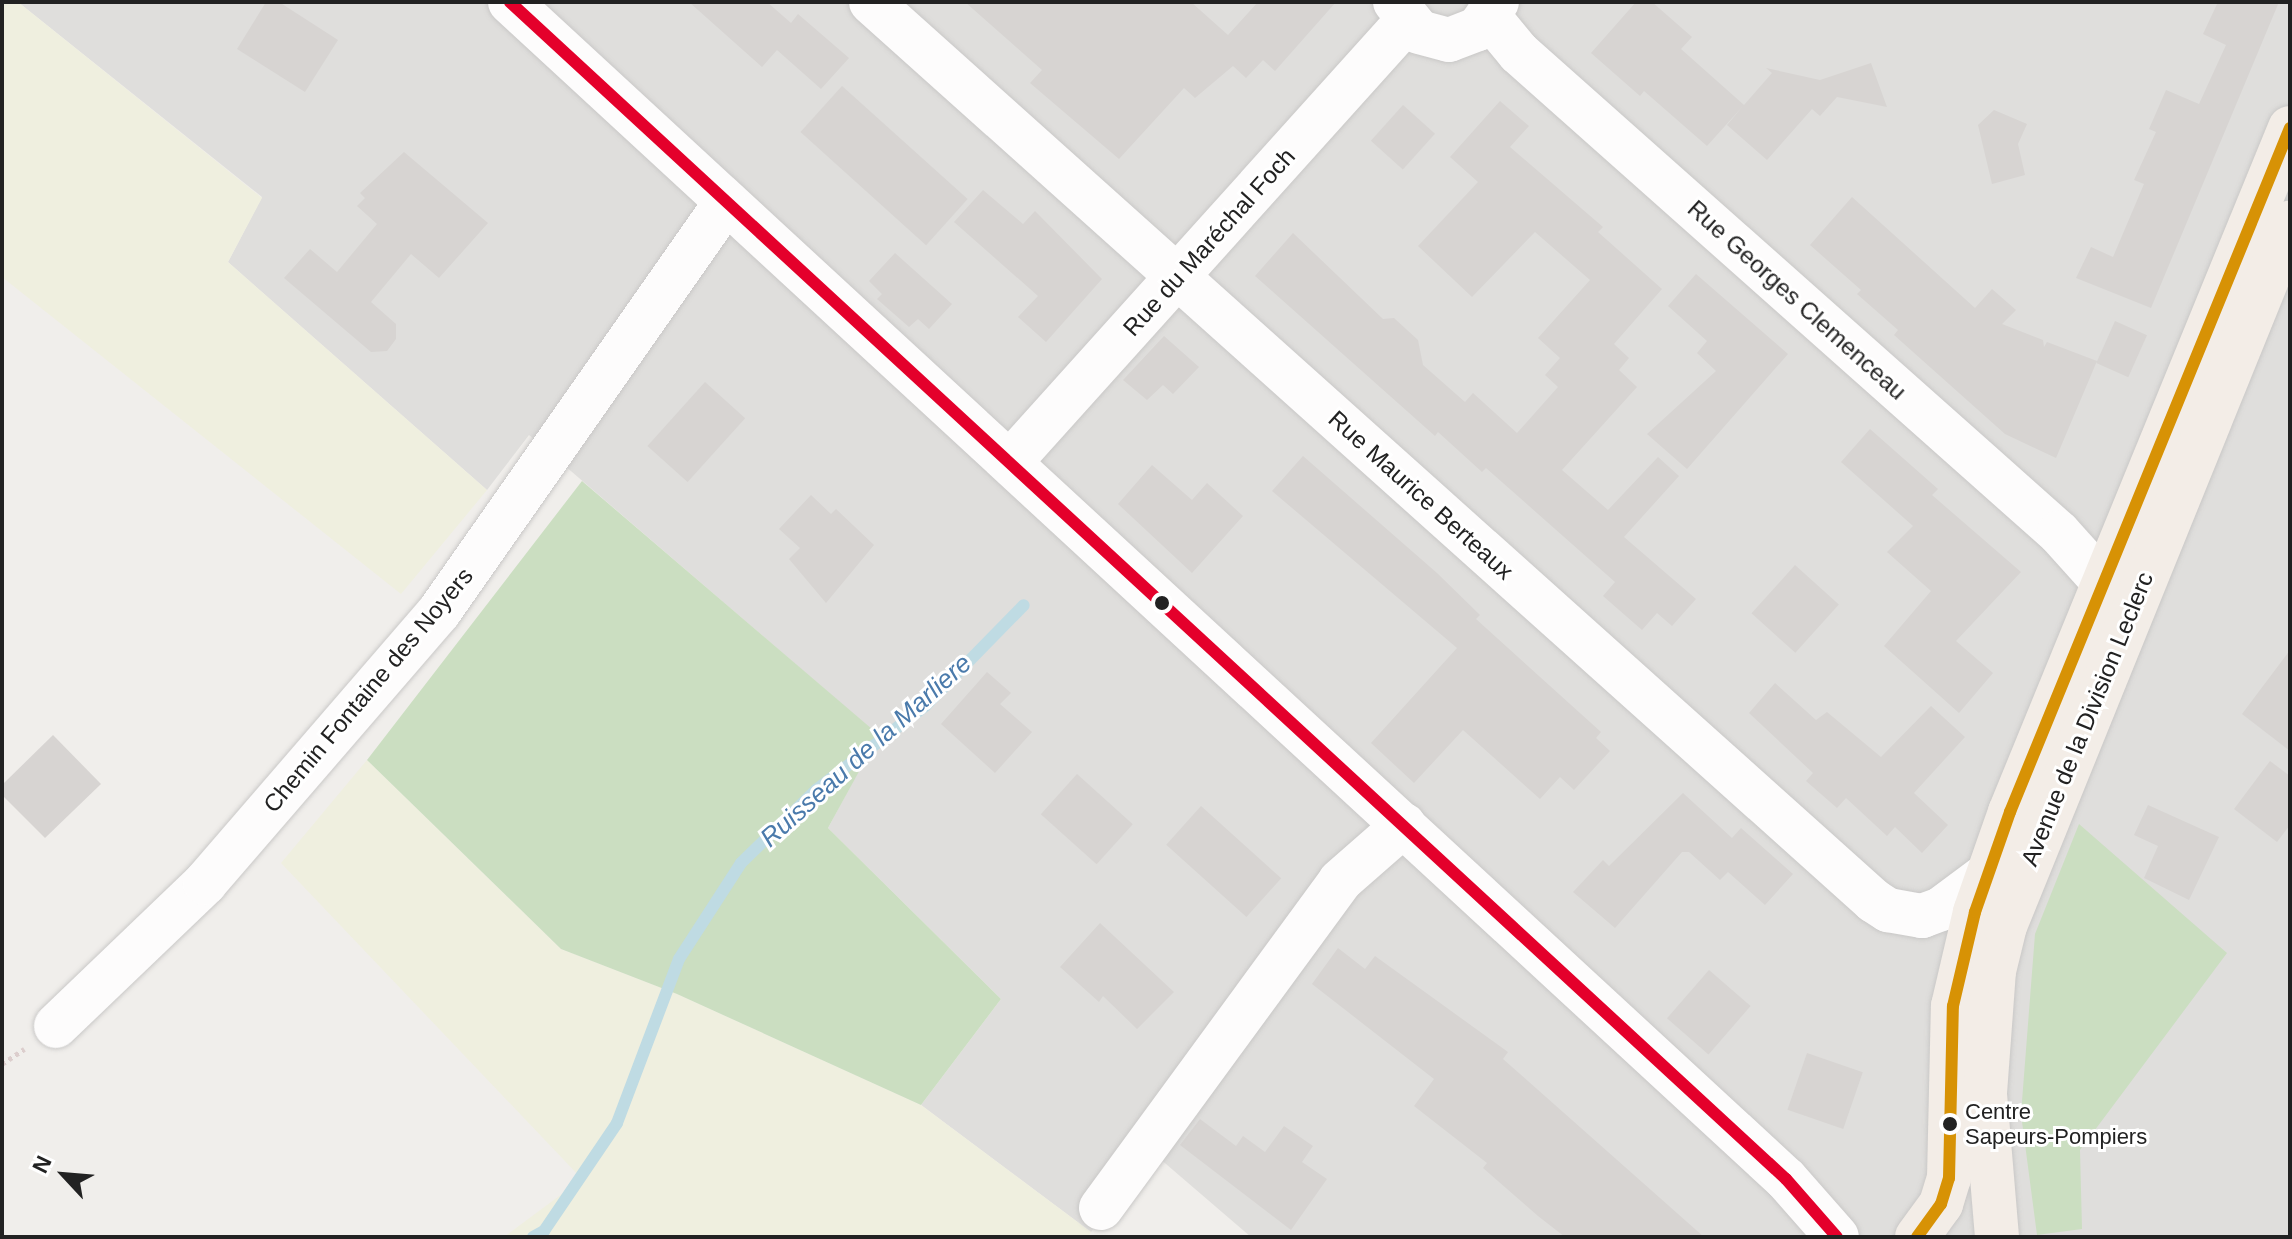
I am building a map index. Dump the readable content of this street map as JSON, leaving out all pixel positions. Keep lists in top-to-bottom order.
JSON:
{
  "streets": {
    "main road": ["Avenue de la Division Leclerc"],
    "street": [
      "Rue du Maréchal Foch",
      "Rue Georges Clemenceau",
      "Rue Maurice Berteaux",
      "Chemin Fontaine des Noyers"
    ]
  },
  "crossings": [
    ["Rue du Maréchal Foch", "Rue Maurice Berteaux"],
    ["Rue Georges Clemenceau", "Avenue de la Division Leclerc"],
    ["Rue Maurice Berteaux", "Avenue de la Division Leclerc"]
  ],
  "water": ["Ruisseau de la Marliere"],
  "places": ["Centre Sapeurs-Pompiers"],
  "north": "top left"
}
